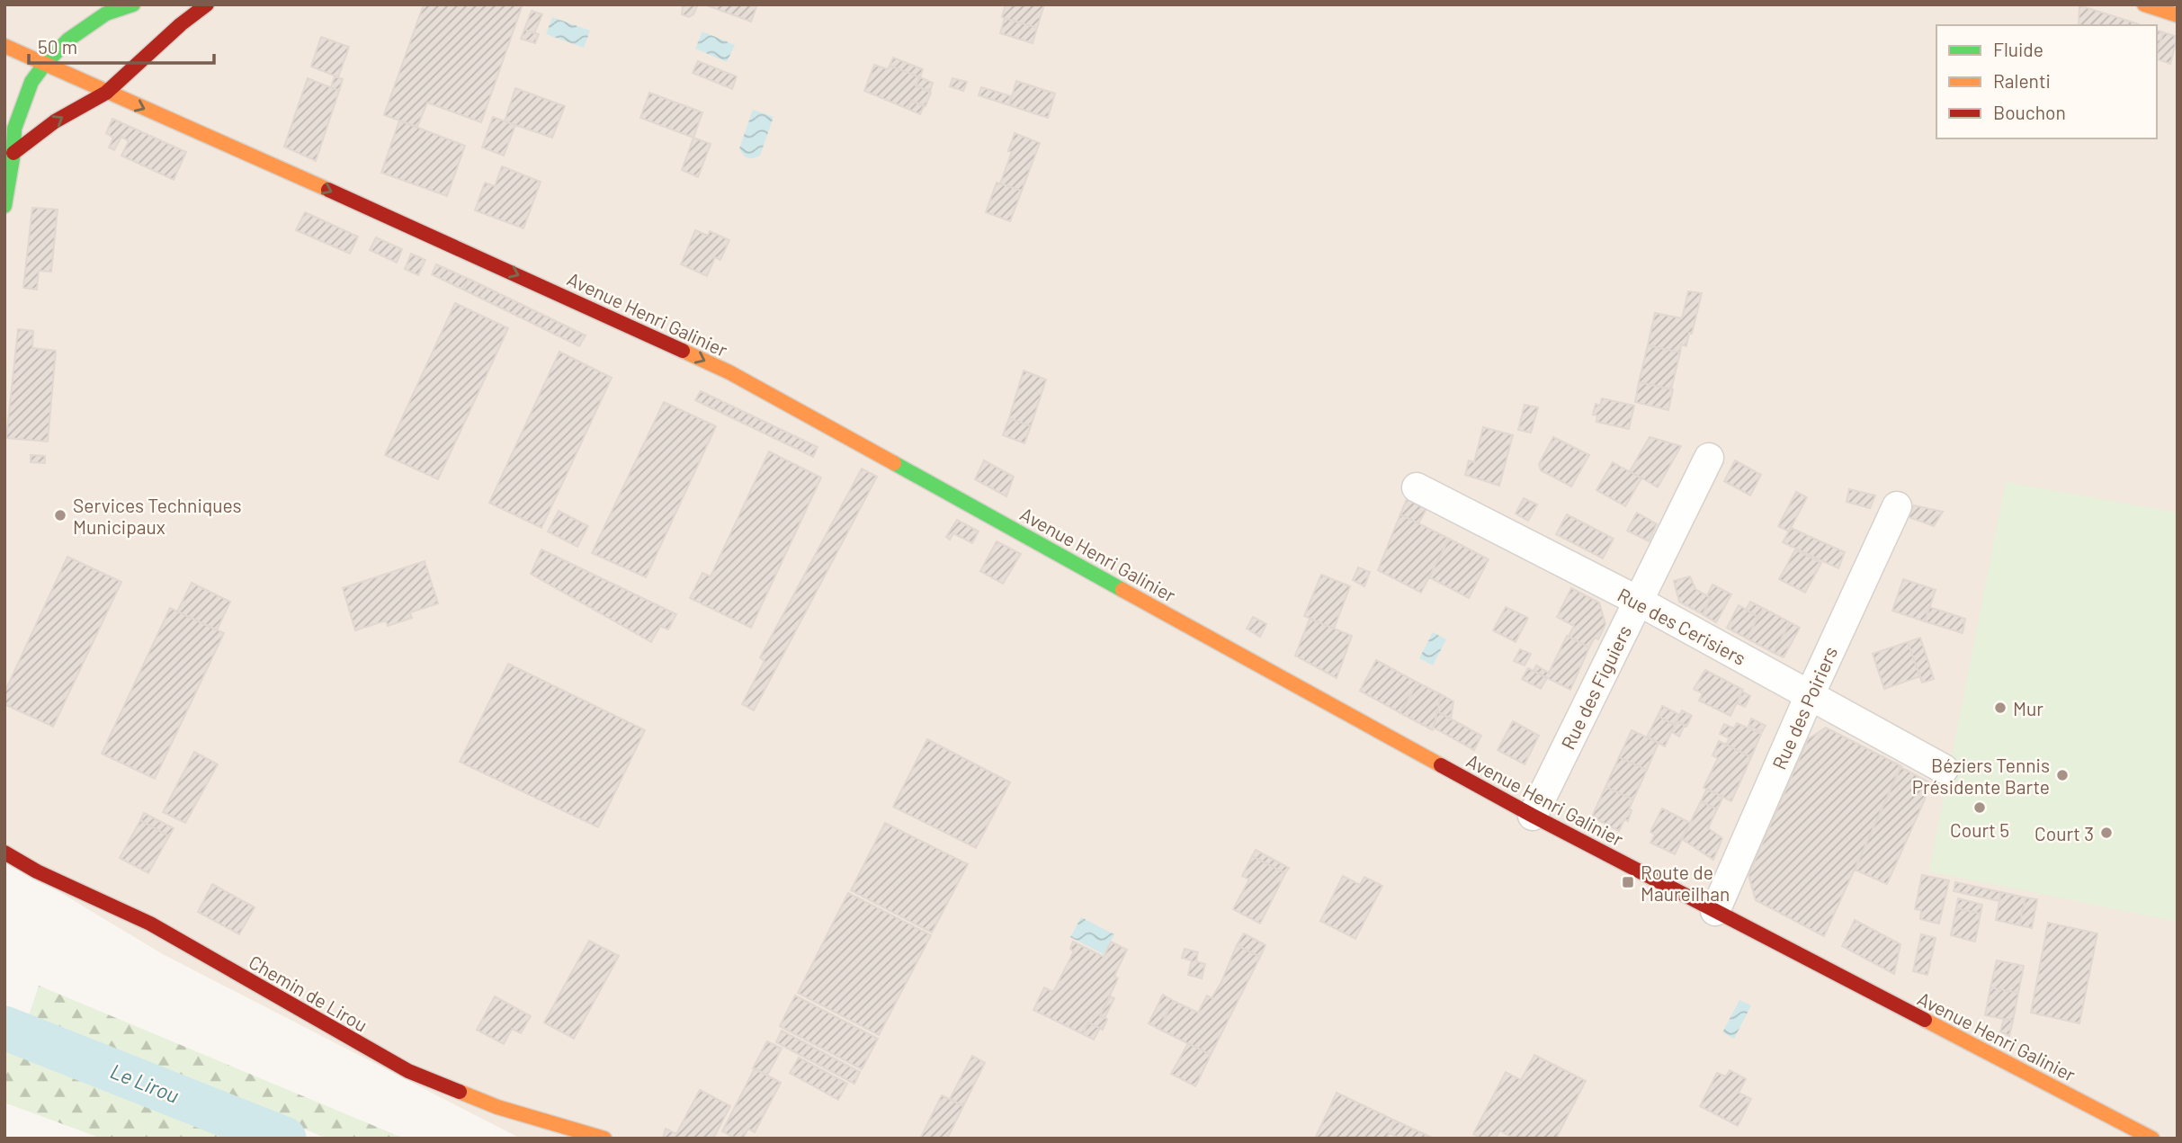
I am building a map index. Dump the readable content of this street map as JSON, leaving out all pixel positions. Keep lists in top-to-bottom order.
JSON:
{
  "streets": {
    "main road": ["Avenue Henri Galinier", "Chemin de Lirou"],
    "street": ["Rue des Cerisiers", "Rue des Figuiers", "Rue des Poiriers"]
  },
  "crossings": [
    ["Avenue Henri Galinier", "Rue des Figuiers"],
    ["Avenue Henri Galinier", "Rue des Poiriers"],
    ["Rue des Cerisiers", "Rue des Figuiers"],
    ["Rue des Cerisiers", "Rue des Poiriers"]
  ],
  "one_way": ["Avenue Henri Galinier"],
  "water": ["Le Lirou"],
  "places": {
    "other": [
      "Services Techniques Municipaux",
      "Mur",
      "Béziers Tennis Présidente Barte",
      "Court 5",
      "Court 3"
    ],
    "transit": ["Route de Maureilhan"]
  },
  "legend": ["Fluide", "Ralenti", "Bouchon"],
  "scale_bar": "50 m"
}
